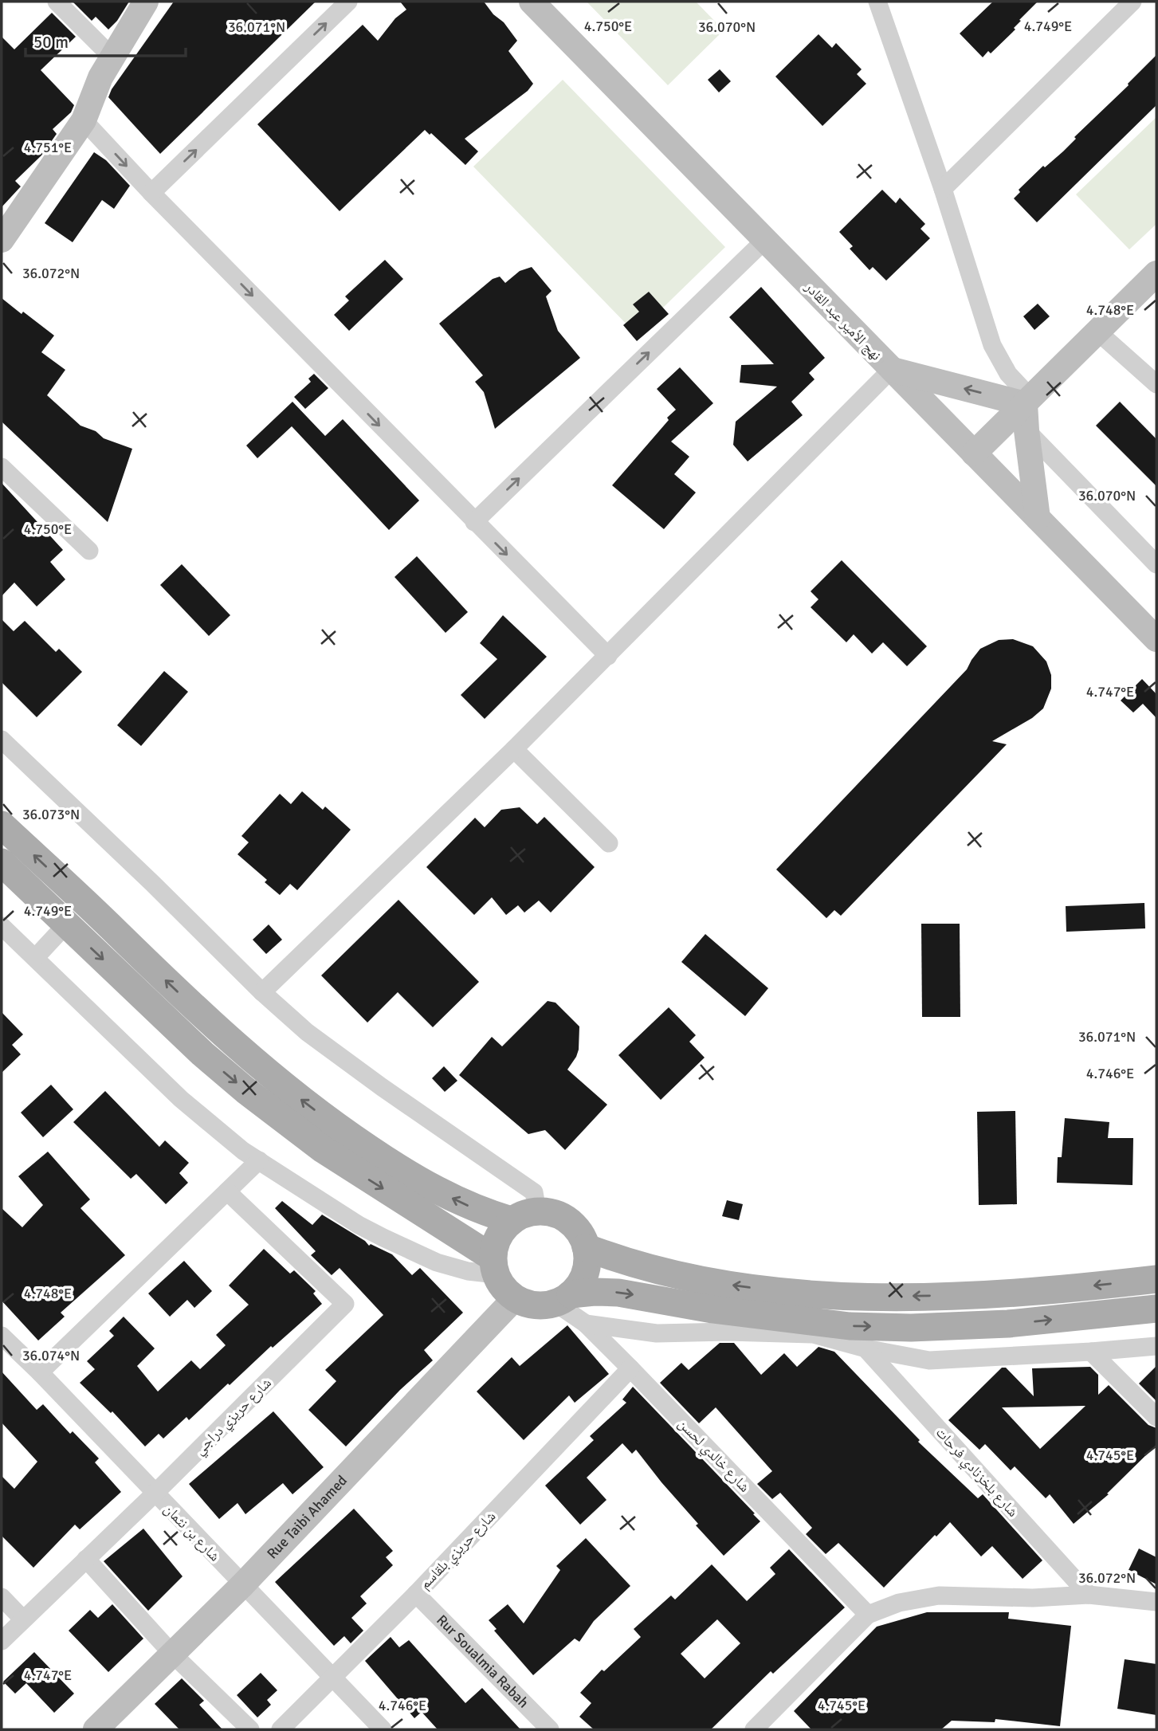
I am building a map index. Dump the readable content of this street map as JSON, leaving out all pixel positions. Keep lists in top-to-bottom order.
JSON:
{
  "streets": {
    "main road": ["نهج الأمير عبد القادر", "Rue Taibi Ahamed"],
    "street": [
      "شارع حريزي دراجي",
      "شارع خالدي لحسن",
      "شارع بلخزنادي فرحات",
      "شارع بن نثمان",
      "شارع حريزي بلقاسم",
      "Rur Soualmia Rabah"
    ]
  },
  "crossings": [
    ["شارع حريزي دراجي", "شارع بن نثمان"],
    ["شارع خالدي لحسن", "Rue Taibi Ahamed"],
    ["شارع خالدي لحسن", "شارع حريزي بلقاسم"],
    ["Rue Taibi Ahamed", "شارع بن نثمان"],
    ["شارع بن نثمان", "شارع حريزي بلقاسم"],
    ["شارع حريزي بلقاسم", "Rur Soualmia Rabah"]
  ],
  "scale_bar": "50 m",
  "coordinates": [
    "4.750°E",
    "4.749°E",
    "36.070°N",
    "36.071°N",
    "4.751°E",
    "36.072°N",
    "4.748°E",
    "4.747°E",
    "36.073°N",
    "4.746°E",
    "36.074°N",
    "4.745°E"
  ]
}
